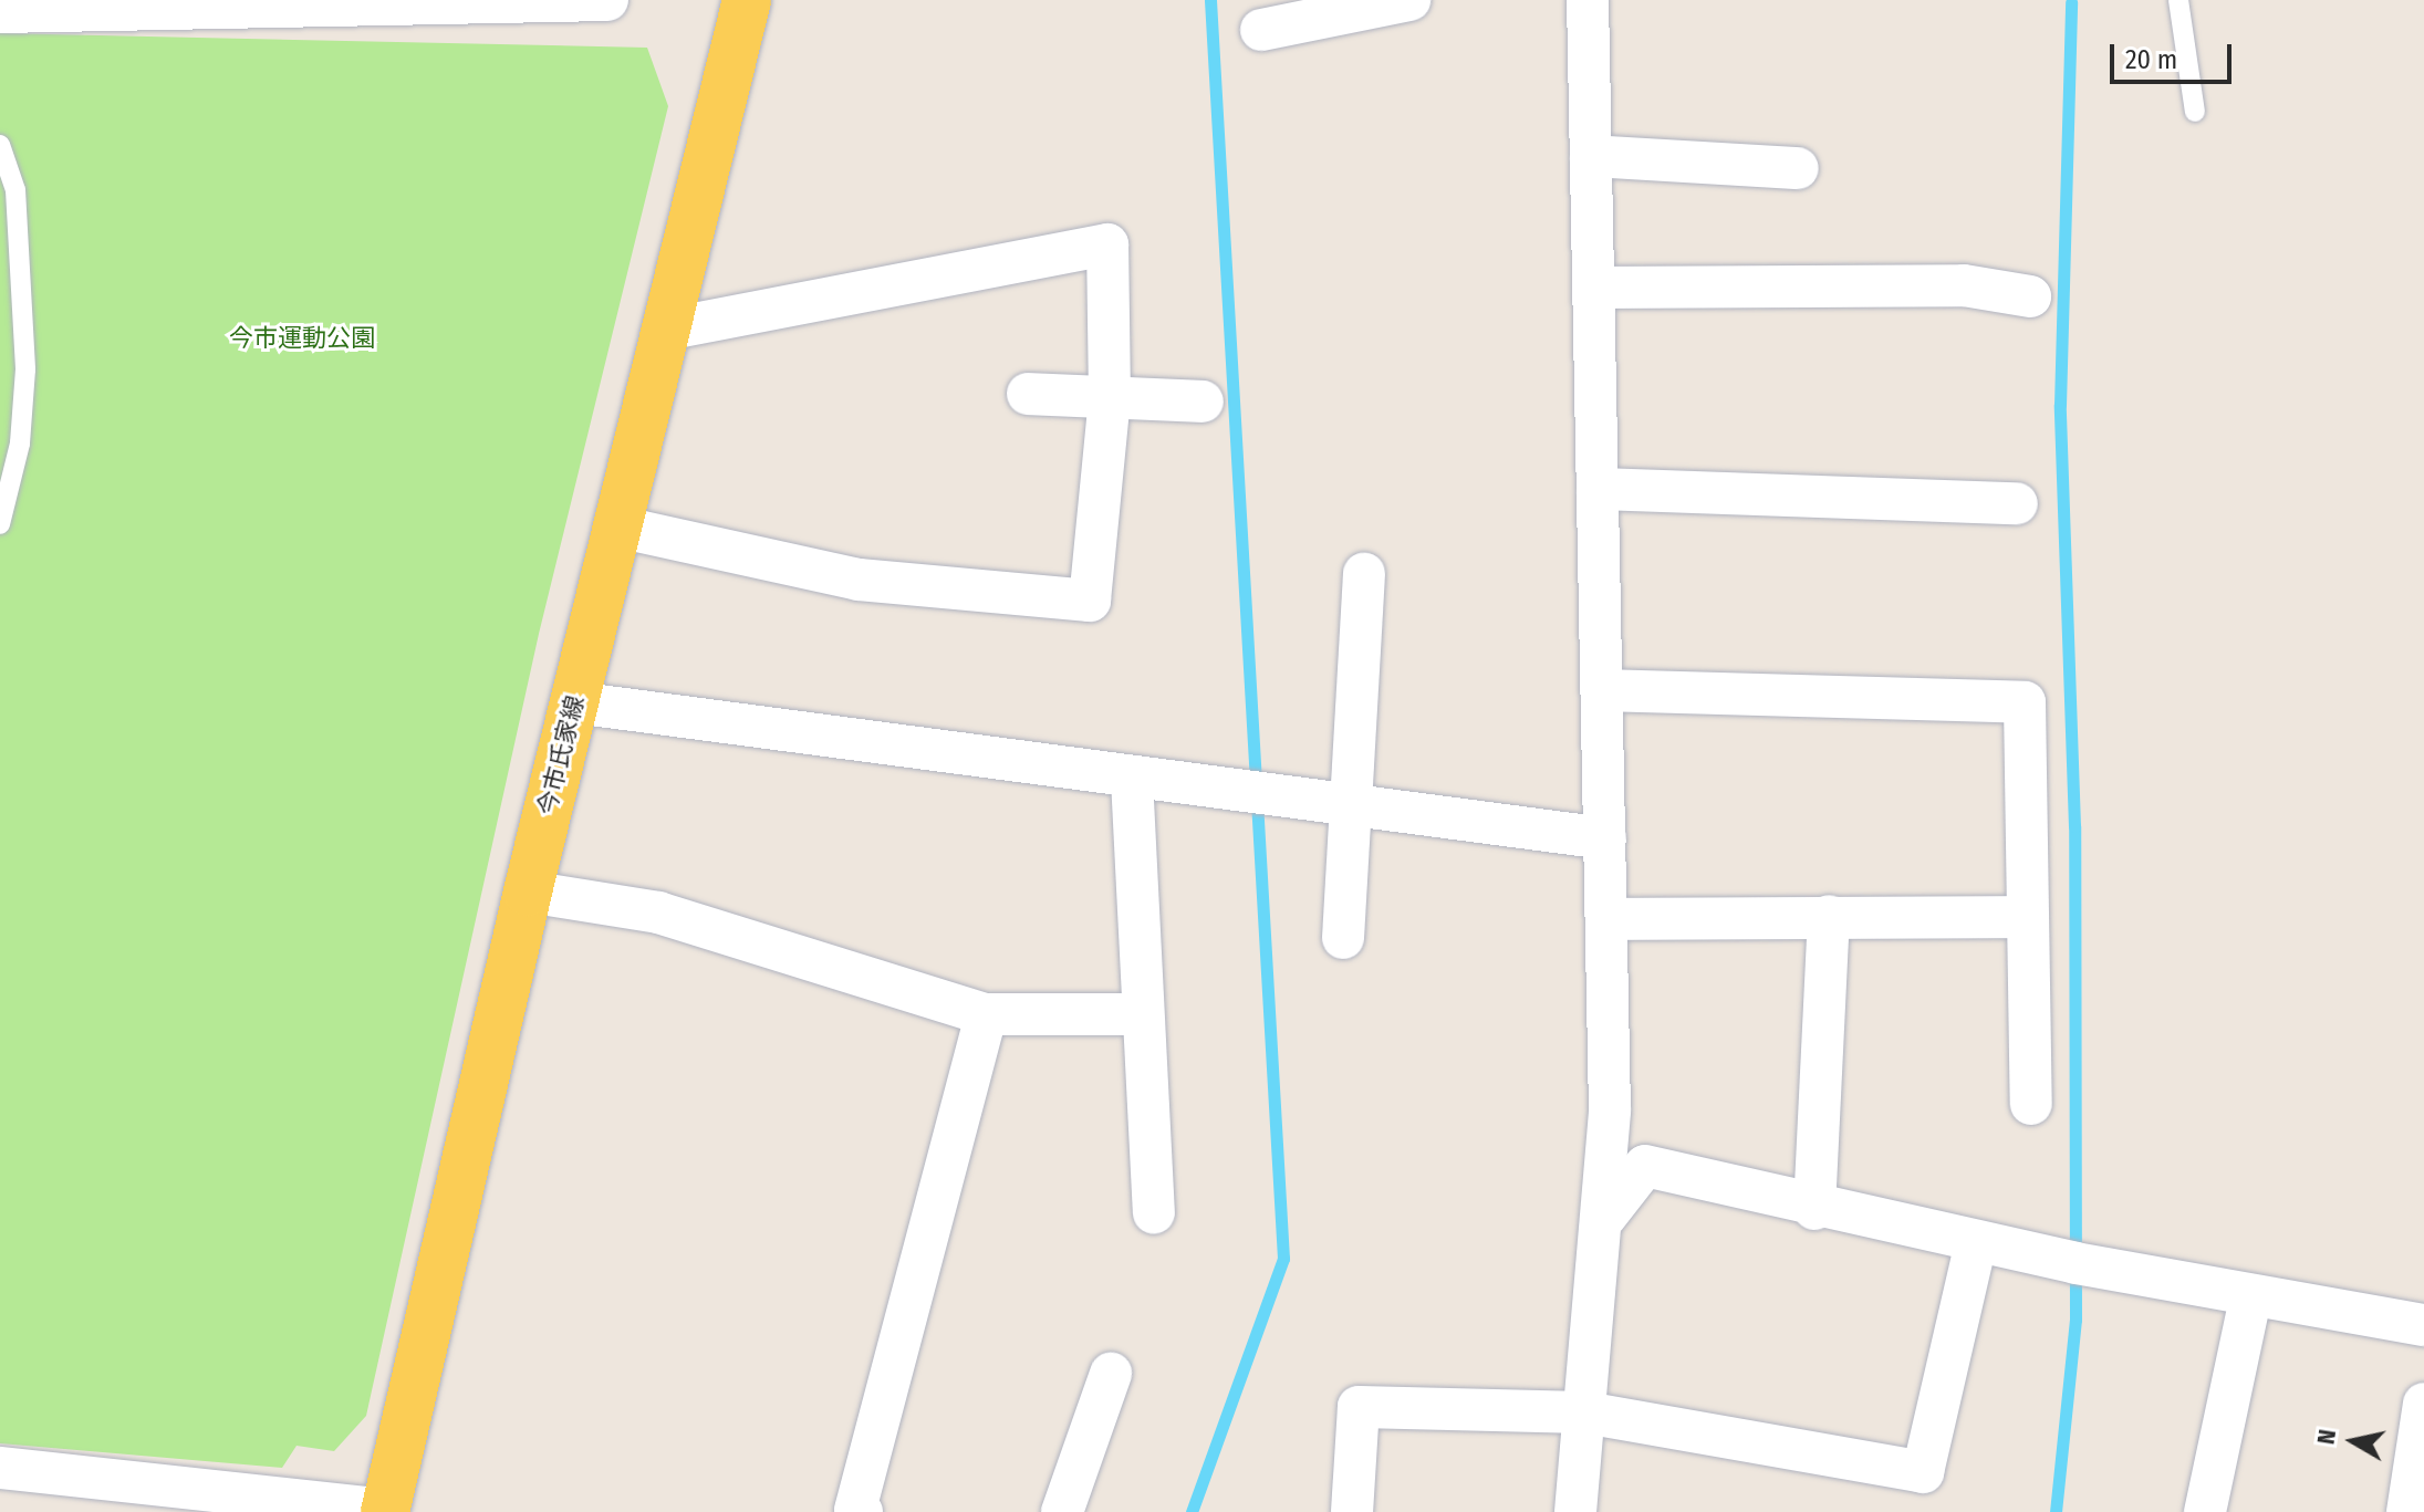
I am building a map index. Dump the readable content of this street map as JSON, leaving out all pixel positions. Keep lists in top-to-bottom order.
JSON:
{
  "streets": {
    "main road": ["今市氏家線"]
  },
  "parks": ["今市運動公園"],
  "scale_bar": "20 m",
  "north": "left"
}
